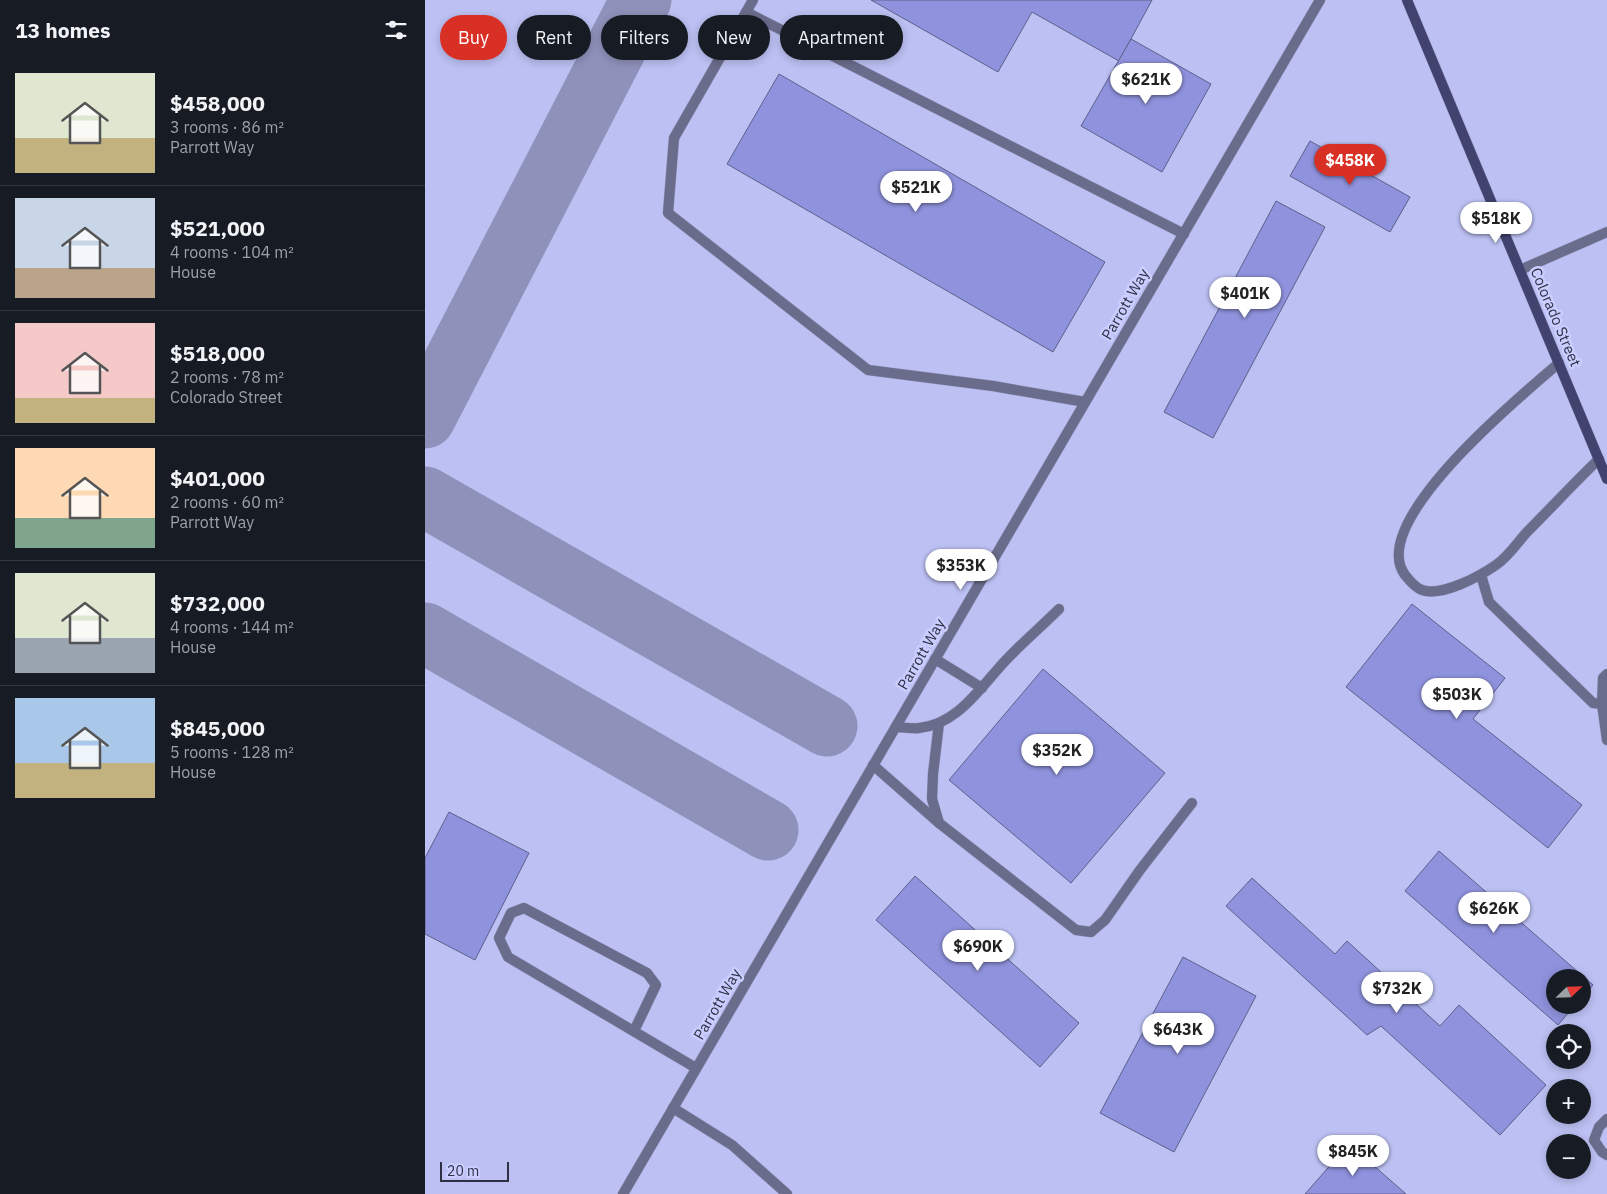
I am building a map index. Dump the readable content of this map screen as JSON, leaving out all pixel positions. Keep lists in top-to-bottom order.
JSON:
{
  "streets": {
    "main road": ["Colorado Street"],
    "street": ["Parrott Way"]
  },
  "scale_bar": "20 m",
  "north": "top right",
  "page": {
    "heading": "13 homes",
    "chip": [
      "Buy",
      "Rent",
      "Filters",
      "New",
      "Apartment"
    ],
    "list": [
      {
        "name": "$458,000",
        "note": "3 rooms · 86 m² · Parrott Way"
      },
      {
        "name": "$521,000",
        "note": "4 rooms · 104 m² · House"
      },
      {
        "name": "$518,000",
        "note": "2 rooms · 78 m² · Colorado Street"
      },
      {
        "name": "$401,000",
        "note": "2 rooms · 60 m² · Parrott Way"
      },
      {
        "name": "$732,000",
        "note": "4 rooms · 144 m² · House"
      },
      {
        "name": "$845,000",
        "note": "5 rooms · 128 m² · House"
      }
    ],
    "price": [
      "$621K",
      "$458K",
      "$521K",
      "$518K",
      "$401K",
      "$353K",
      "$503K",
      "$352K",
      "$626K",
      "$690K",
      "$732K",
      "$643K",
      "$845K"
    ],
    "map_buttons": ["+", "−"],
    "scale": "20 m"
  }
}
